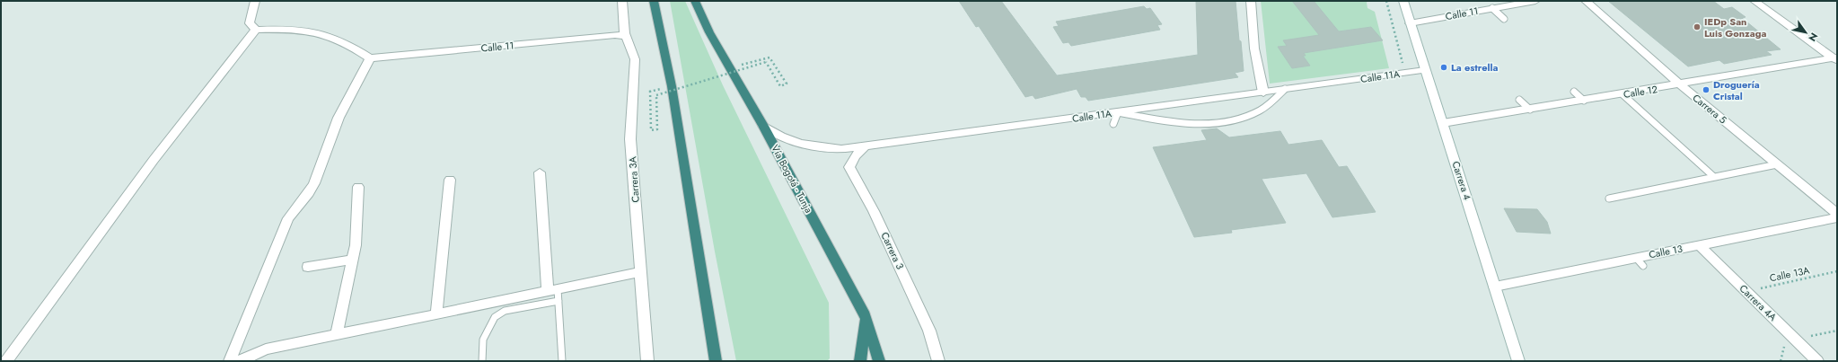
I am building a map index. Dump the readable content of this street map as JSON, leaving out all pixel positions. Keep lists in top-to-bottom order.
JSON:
{
  "streets": {
    "highway": ["Vía Bogotá - Tunja"],
    "street": [
      "Calle 11",
      "Calle 11A",
      "Calle 12",
      "Carrera 5",
      "Carrera 3A",
      "Carrera 4",
      "Carrera 3",
      "Calle 13",
      "Carrera 4A"
    ],
    "path": ["Calle 13A"]
  },
  "crossings": [
    ["Calle 11", "Carrera 3A"],
    ["Calle 11", "Carrera 4"],
    ["Calle 11A", "Vía Bogotá - Tunja"],
    ["Calle 11A", "Carrera 4"],
    ["Calle 11A", "Carrera 3"],
    ["Calle 12", "Carrera 5"],
    ["Calle 12", "Carrera 4"],
    ["Carrera 4", "Calle 13"],
    ["Calle 13", "Carrera 4A"],
    ["Calle 13A", "Carrera 4A"]
  ],
  "places": ["IEDp San Luis Gonzaga", "La estrella", "Droguería Cristal"],
  "north": "bottom right"
}
